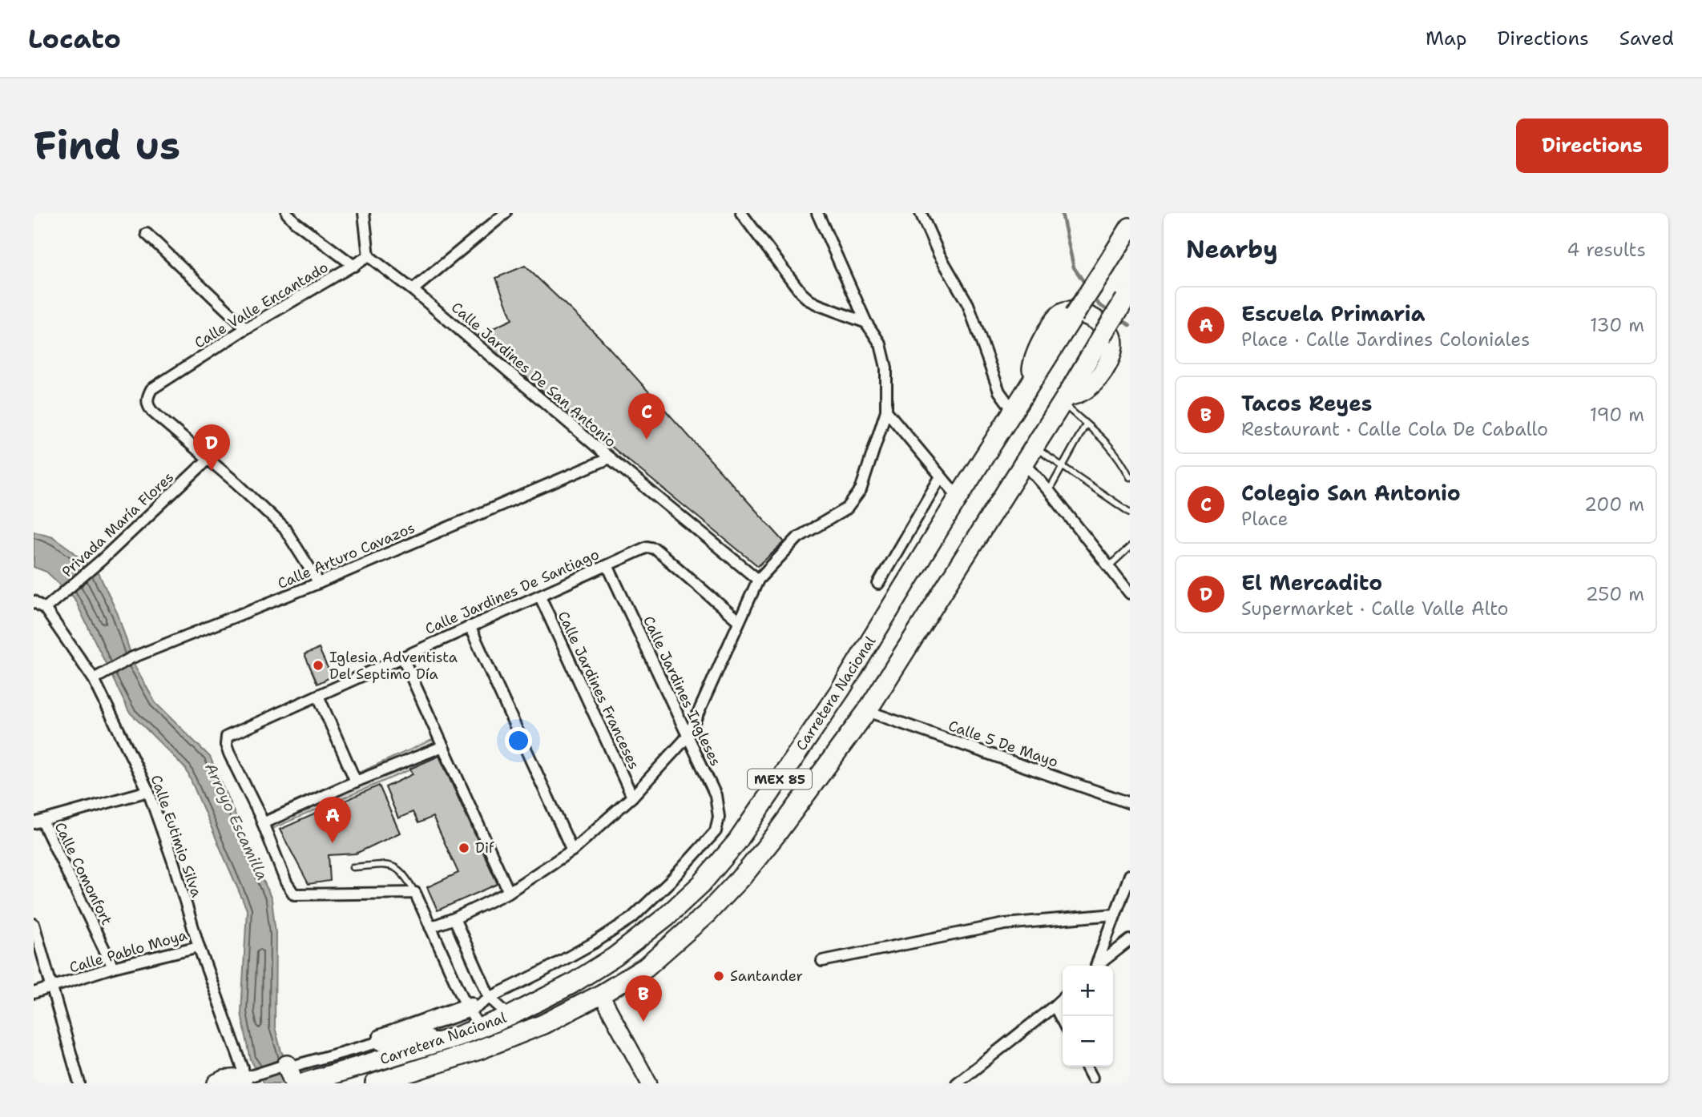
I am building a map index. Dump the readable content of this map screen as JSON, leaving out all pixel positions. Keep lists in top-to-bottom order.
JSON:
{
  "streets": {
    "highway": ["Carretera Nacional", "MEX 85"],
    "street": [
      "Calle Valle Encantado",
      "Calle Jardines De San Antonio",
      "Privada María Flores",
      "Calle Arturo Cavazos",
      "Calle Jardines De Santiago",
      "Calle Jardines Franceses",
      "Calle Jardines Ingleses",
      "Calle 5 De Mayo",
      "Calle Eutimio Silva",
      "Calle Comonfort",
      "Calle Pablo Moya"
    ]
  },
  "crossings": [
    ["Calle Valle Encantado", "Calle Jardines De San Antonio"],
    ["Calle Valle Encantado", "Privada María Flores"],
    ["Calle Jardines De San Antonio", "Calle Arturo Cavazos"],
    ["Privada María Flores", "Calle Eutimio Silva"],
    ["Calle Arturo Cavazos", "Calle Eutimio Silva"],
    ["Calle Jardines De Santiago", "Calle Jardines Franceses"],
    ["Calle Jardines De Santiago", "Calle Jardines Ingleses"],
    ["Carretera Nacional", "Calle 5 De Mayo"],
    ["Carretera Nacional", "MEX 85"],
    ["MEX 85", "Calle Eutimio Silva"],
    ["Calle Eutimio Silva", "Calle Pablo Moya"],
    ["Calle Comonfort", "Calle Pablo Moya"]
  ],
  "water": ["Arroyo Escamilla"],
  "places": ["Iglesia Adventista Del Septimo Día", "Dif", "Santander"],
  "page": {
    "header": "Locato",
    "nav": ["Map", "Directions", "Saved"],
    "buttons": "Directions",
    "title": "Find us",
    "heading": ["Nearby", "4 results"],
    "list": [
      {
        "mark": "A",
        "name": "Escuela Primaria",
        "note": "Place · Calle Jardines Coloniales",
        "value": "130 m"
      },
      {
        "mark": "B",
        "name": "Tacos Reyes",
        "note": "Restaurant · Calle Cola De Caballo",
        "value": "190 m"
      },
      {
        "mark": "C",
        "name": "Colegio San Antonio",
        "note": "Place",
        "value": "200 m"
      },
      {
        "mark": "D",
        "name": "El Mercadito",
        "note": "Supermarket · Calle Valle Alto",
        "value": "250 m"
      }
    ],
    "pins": [
      "C",
      "D",
      "A",
      "B"
    ],
    "map_buttons": ["+", "−"]
  }
}
